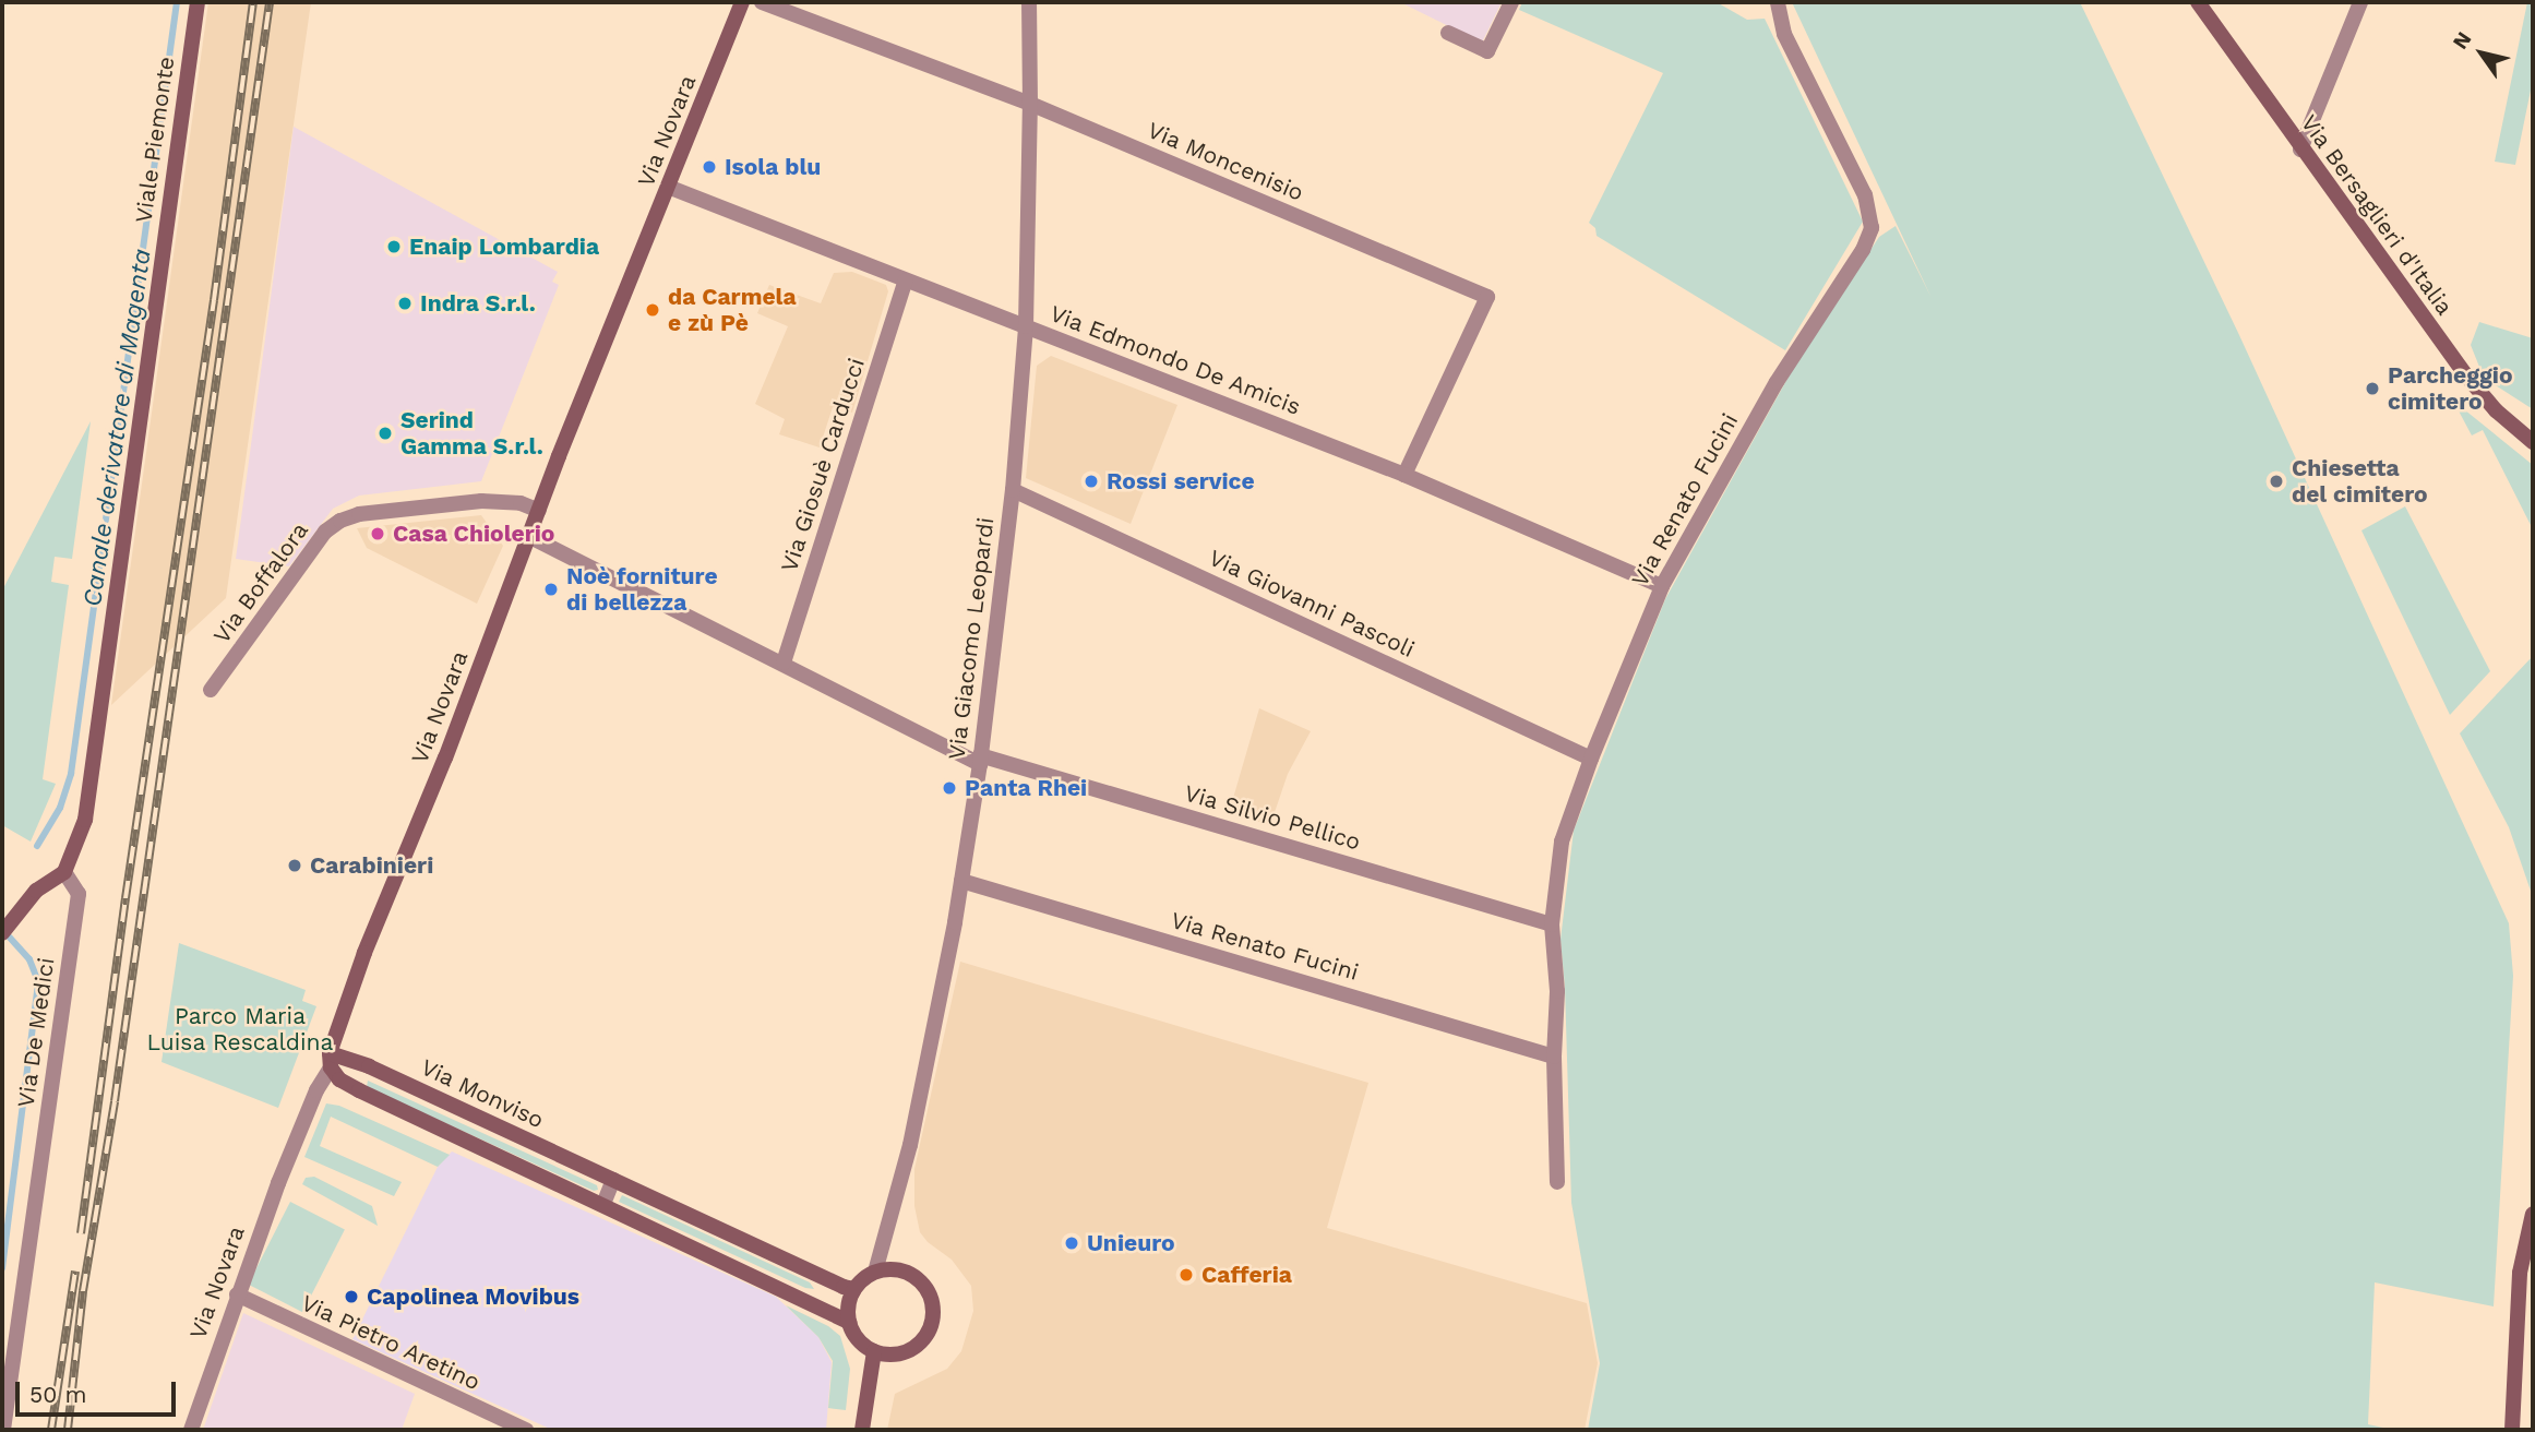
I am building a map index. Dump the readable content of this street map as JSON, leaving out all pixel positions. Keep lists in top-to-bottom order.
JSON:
{
  "streets": {
    "street": [
      "Via Novara",
      "Viale Piemonte",
      "Via Moncenisio",
      "Via Bersaglieri d'Italia",
      "Via Edmondo De Amicis",
      "Via Giosuè Carducci",
      "Via Renato Fucini",
      "Via Boffalora",
      "Via Giovanni Pascoli",
      "Via Giacomo Leopardi",
      "Via Silvio Pellico",
      "Via De Medici",
      "Via Monviso",
      "Via Pietro Aretino"
    ]
  },
  "crossings": [
    ["Via Novara", "Via Edmondo De Amicis"],
    ["Via Novara", "Via Boffalora"],
    ["Via Novara", "Via Silvio Pellico"],
    ["Via Novara", "Via Monviso"],
    ["Via Novara", "Via Pietro Aretino"],
    ["Viale Piemonte", "Via De Medici"],
    ["Via Moncenisio", "Via Edmondo De Amicis"],
    ["Via Moncenisio", "Via Giacomo Leopardi"],
    ["Via Edmondo De Amicis", "Via Giosuè Carducci"],
    ["Via Edmondo De Amicis", "Via Renato Fucini"],
    ["Via Edmondo De Amicis", "Via Giacomo Leopardi"],
    ["Via Giosuè Carducci", "Via Silvio Pellico"],
    ["Via Renato Fucini", "Via Giovanni Pascoli"],
    ["Via Renato Fucini", "Via Giacomo Leopardi"],
    ["Via Renato Fucini", "Via Silvio Pellico"],
    ["Via Giovanni Pascoli", "Via Giacomo Leopardi"],
    ["Via Giacomo Leopardi", "Via Silvio Pellico"],
    ["Via Giacomo Leopardi", "Via Monviso"]
  ],
  "water": ["Canale derivatore di Magenta"],
  "parks": ["Parco Maria Luisa Rescaldina"],
  "places": [
    "Isola blu",
    "Enaip Lombardia",
    "Indra S.r.l.",
    "da Carmela e zù Pè",
    "Parcheggio cimitero",
    "Serind Gamma S.r.l.",
    "Rossi service",
    "Chiesetta del cimitero",
    "Casa Chiolerio",
    "Noè forniture di bellezza",
    "Panta Rhei",
    "Carabinieri",
    "Unieuro",
    "Cafferia",
    "Capolinea Movibus"
  ],
  "scale_bar": "50 m",
  "north": "top left"
}
